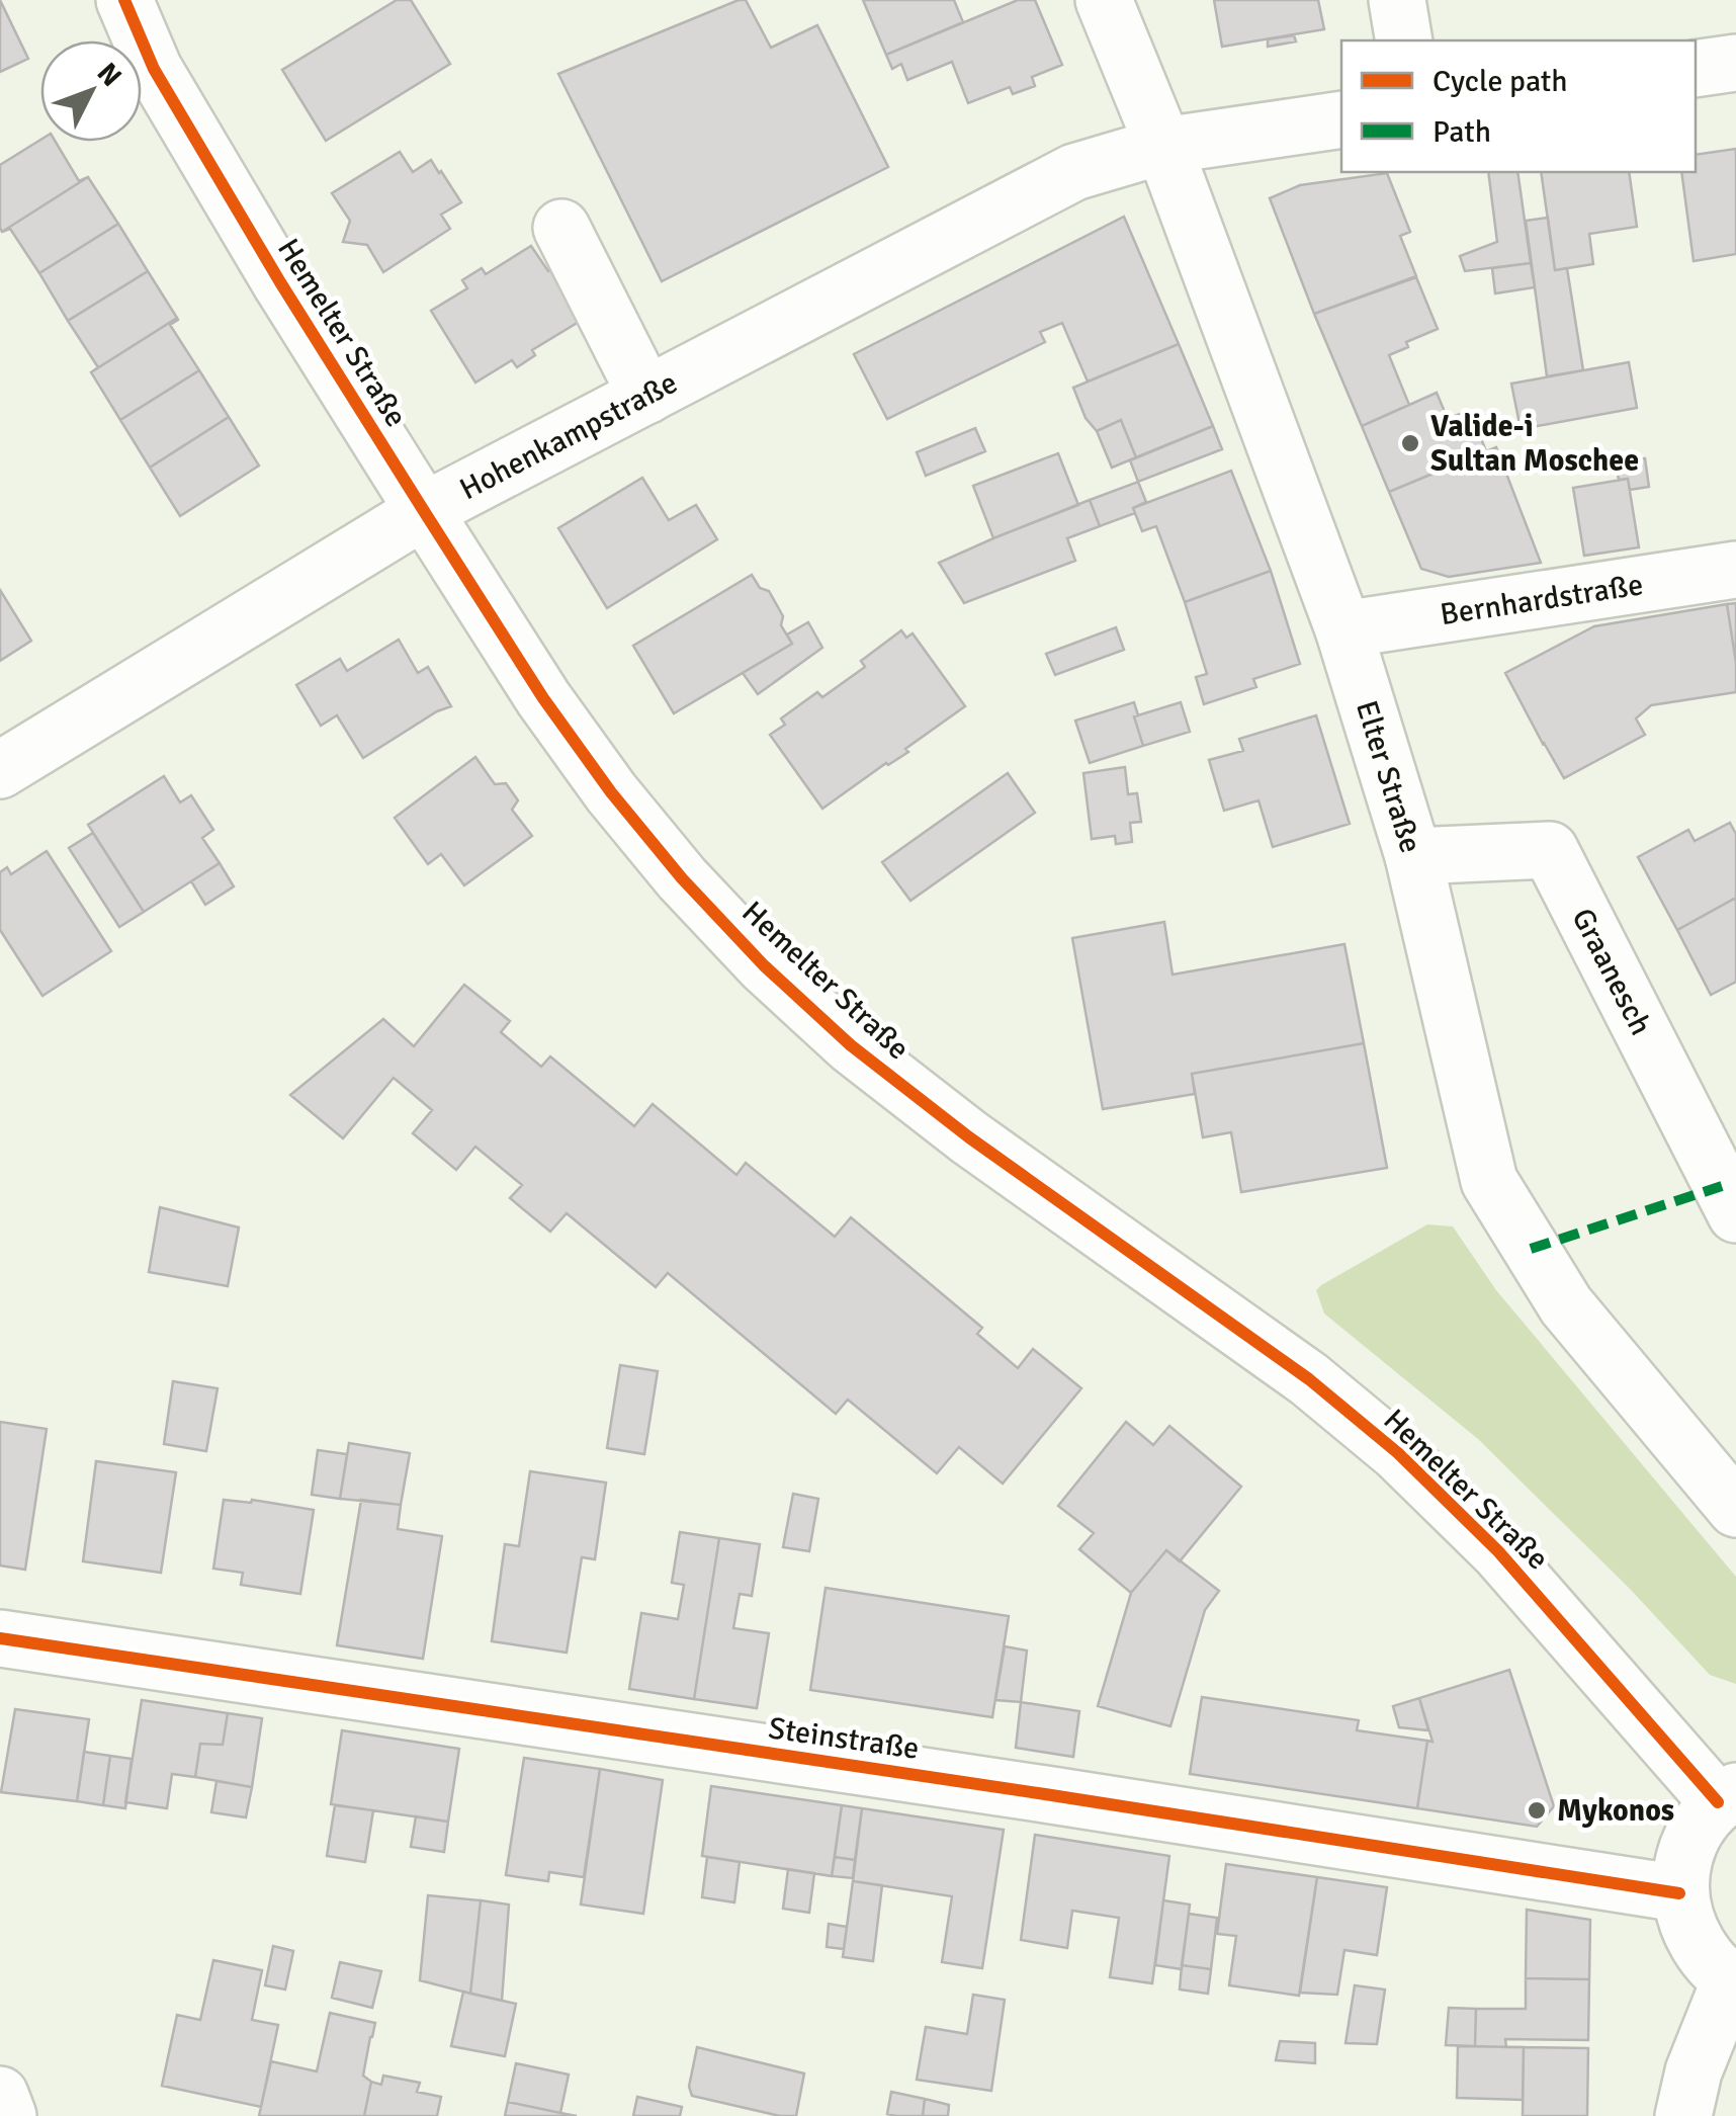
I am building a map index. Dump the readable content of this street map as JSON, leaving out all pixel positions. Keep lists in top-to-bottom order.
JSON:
{
  "streets": {
    "street": [
      "Hemelter Straße",
      "Hohenkampstraße",
      "Bernhardstraße",
      "Elter Straße",
      "Graanesch",
      "Steinstraße"
    ]
  },
  "crossings": [
    ["Hemelter Straße", "Hohenkampstraße"],
    ["Hohenkampstraße", "Elter Straße"],
    ["Bernhardstraße", "Elter Straße"],
    ["Elter Straße", "Graanesch"]
  ],
  "places": ["Valide-i Sultan Moschee", "Mykonos"],
  "legend": ["Cycle path", "Path"],
  "north": "top right"
}
